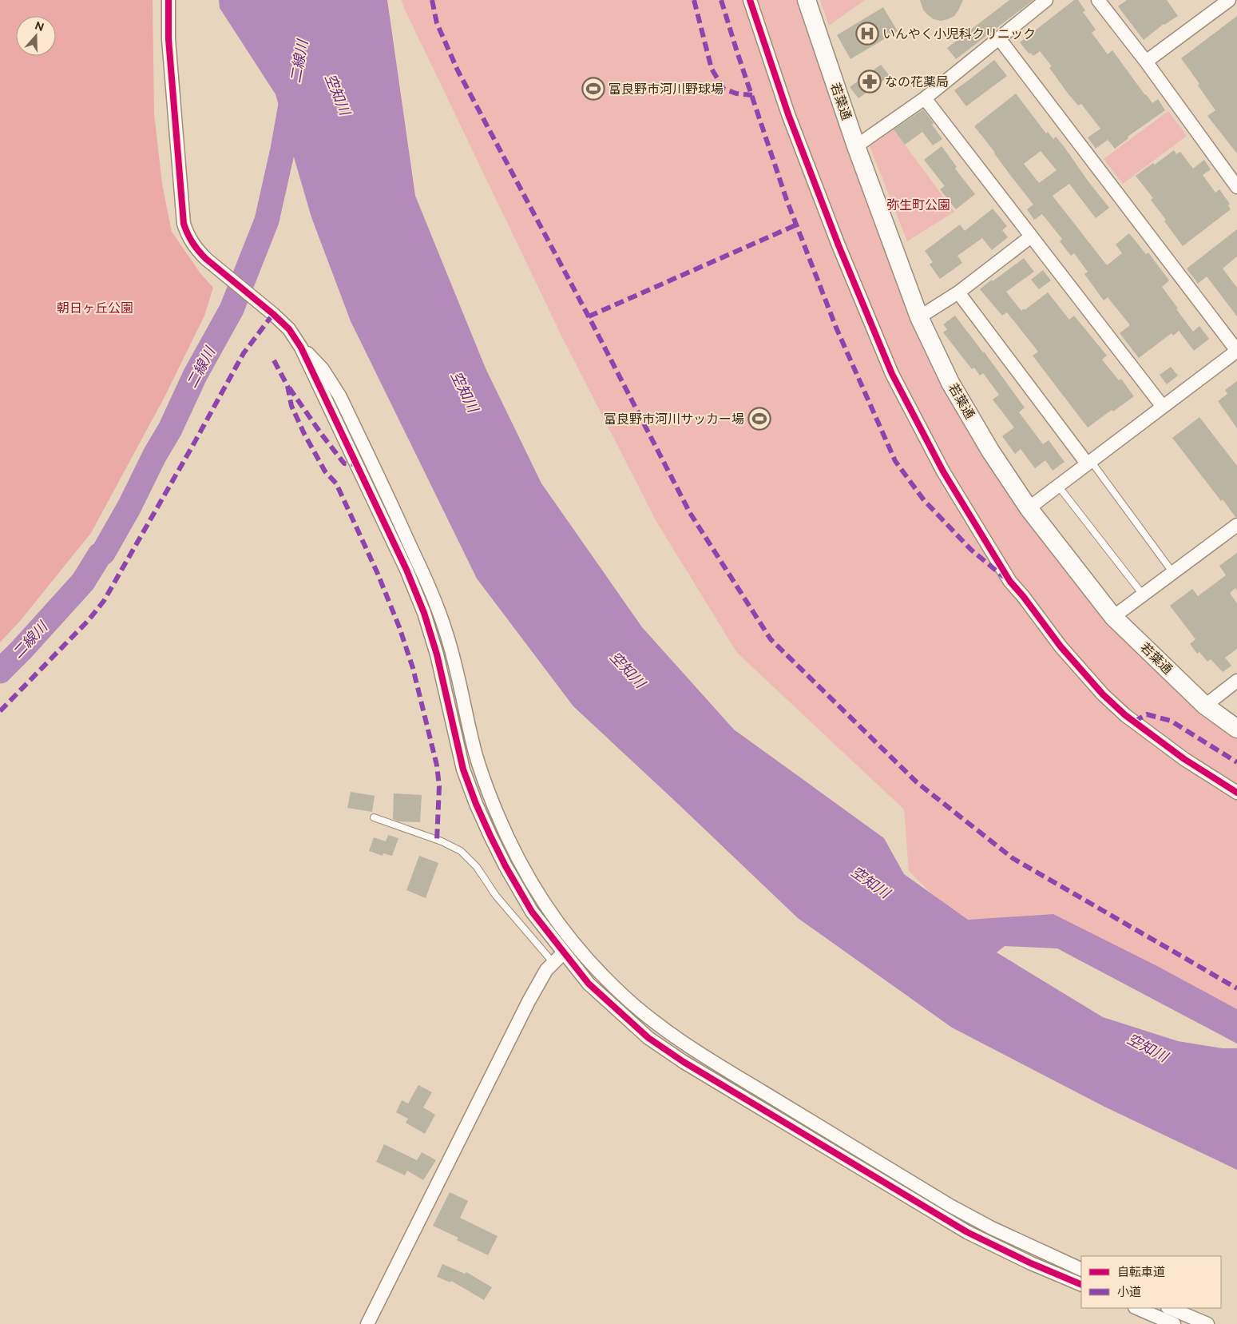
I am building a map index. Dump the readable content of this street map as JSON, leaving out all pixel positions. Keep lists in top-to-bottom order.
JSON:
{
  "streets": {
    "street": ["若葉通"]
  },
  "water": ["二線川", "空知川"],
  "parks": ["弥生町公園", "朝日ヶ丘公園"],
  "places": {
    "hospital": ["いんやく小児科クリニック"],
    "pharmacy": ["なの花薬局"],
    "sports": ["富良野市河川野球場", "富良野市河川サッカー場"]
  },
  "legend": ["自転車道", "小道"],
  "north": "top"
}
